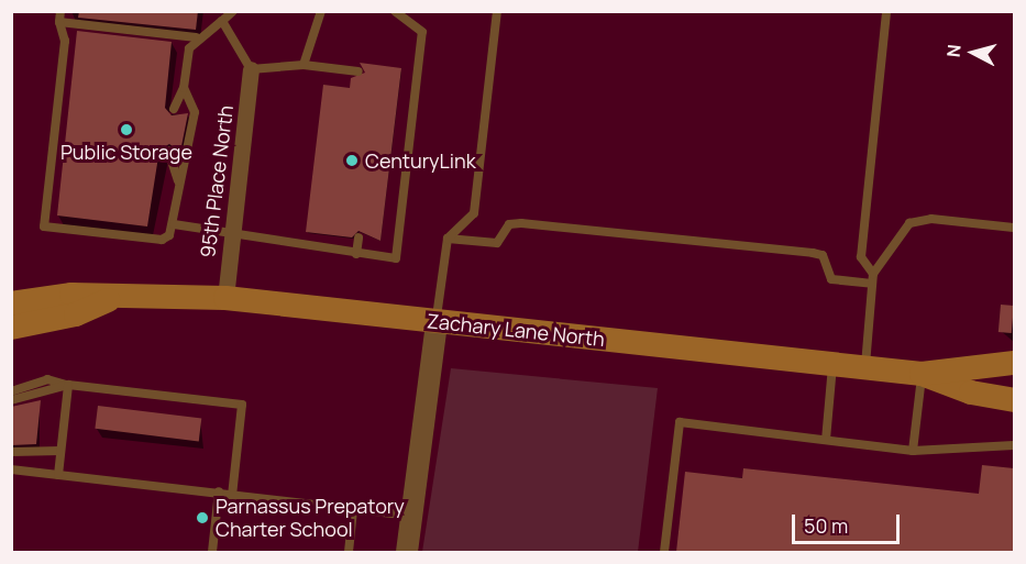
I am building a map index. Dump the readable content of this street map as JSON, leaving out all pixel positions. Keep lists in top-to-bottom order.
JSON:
{
  "streets": {
    "main road": ["Zachary Lane North"],
    "street": ["95th Place North"]
  },
  "crossings": [
    ["95th Place North", "Zachary Lane North"]
  ],
  "places": ["Public Storage", "CenturyLink", "Parnassus Prepatory Charter School"],
  "scale_bar": "50 m",
  "north": "left"
}
